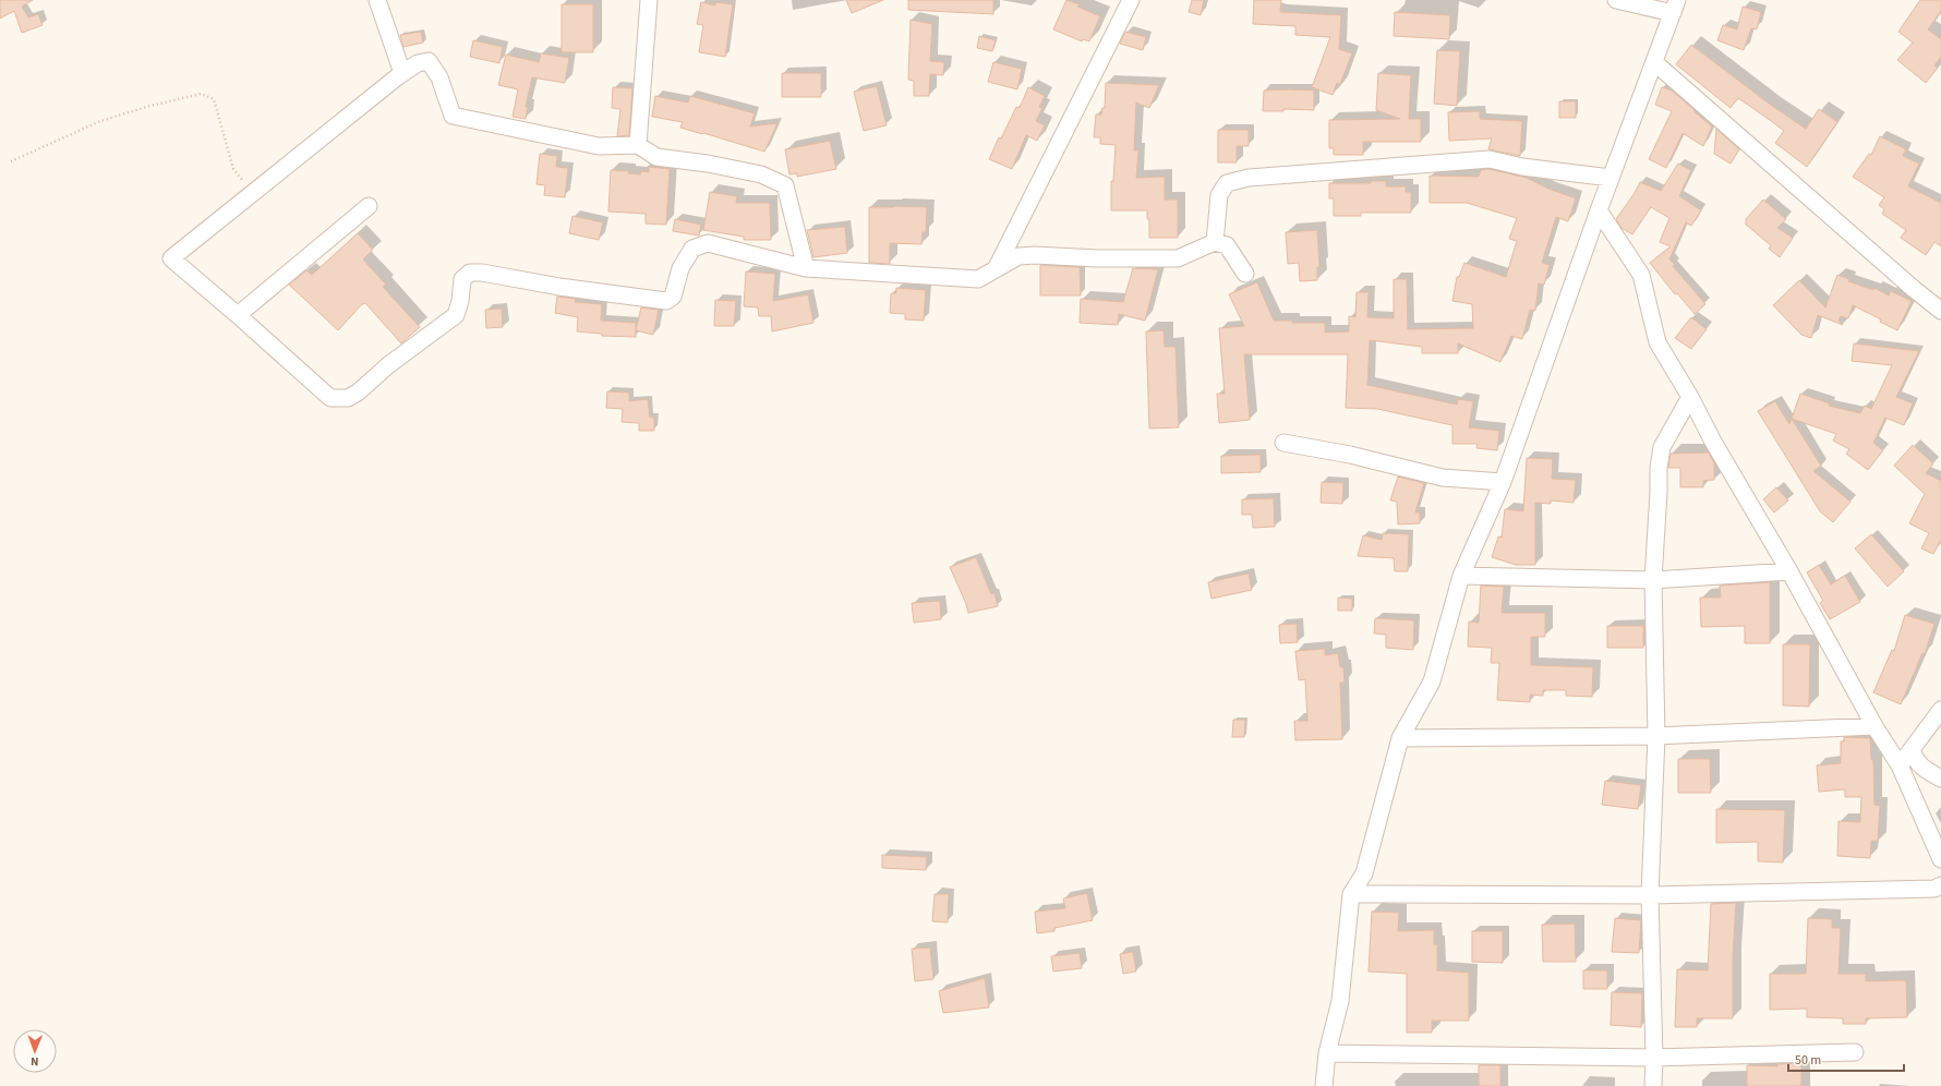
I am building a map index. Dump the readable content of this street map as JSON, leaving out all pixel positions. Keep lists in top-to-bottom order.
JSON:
{
  "scale_bar": "50 m",
  "north": "bottom"
}
